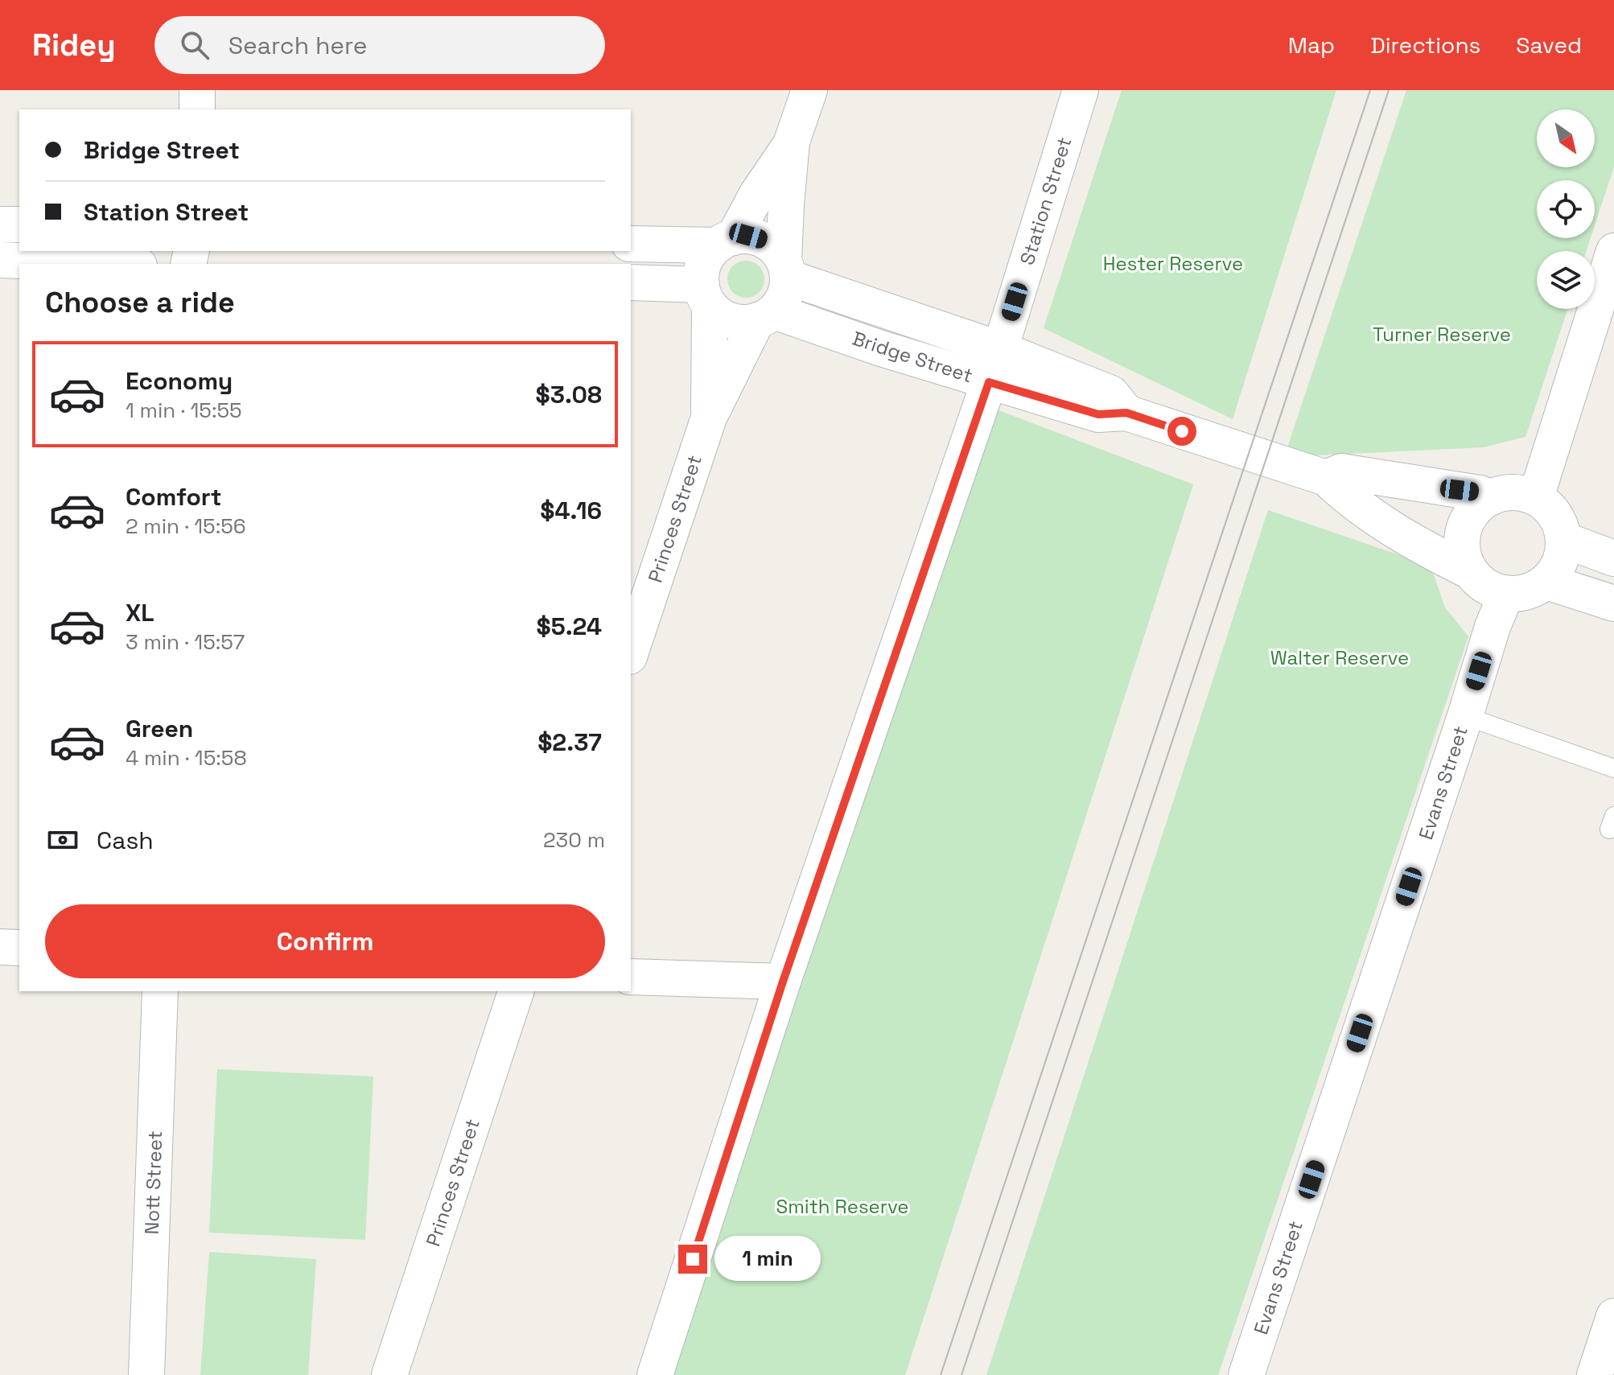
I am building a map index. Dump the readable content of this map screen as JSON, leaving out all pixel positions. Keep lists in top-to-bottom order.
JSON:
{
  "streets": {
    "street": [
      "Station Street",
      "Bridge Street",
      "Princes Street",
      "Evans Street",
      "Nott Street"
    ]
  },
  "crossings": [
    ["Station Street", "Bridge Street"],
    ["Bridge Street", "Princes Street"],
    ["Bridge Street", "Evans Street"]
  ],
  "parks": [
    "Hester Reserve",
    "Turner Reserve",
    "Walter Reserve",
    "Smith Reserve"
  ],
  "north": "bottom right",
  "page": {
    "header": "Ridey",
    "search": "Search here",
    "nav": ["Map", "Directions", "Saved"],
    "banner": ["Bridge Street", "Station Street"],
    "heading": "Choose a ride",
    "list": [
      {
        "name": "Economy",
        "note": "1 min · 15:55",
        "value": "$3.08"
      },
      {
        "name": "Comfort",
        "note": "2 min · 15:56",
        "value": "$4.16"
      },
      {
        "name": "XL",
        "note": "3 min · 15:57",
        "value": "$5.24"
      },
      {
        "name": "Green",
        "note": "4 min · 15:58",
        "value": "$2.37"
      }
    ],
    "pay": ["Cash", "230 m"],
    "buttons": "Confirm",
    "bubble": "1 min"
  }
}
